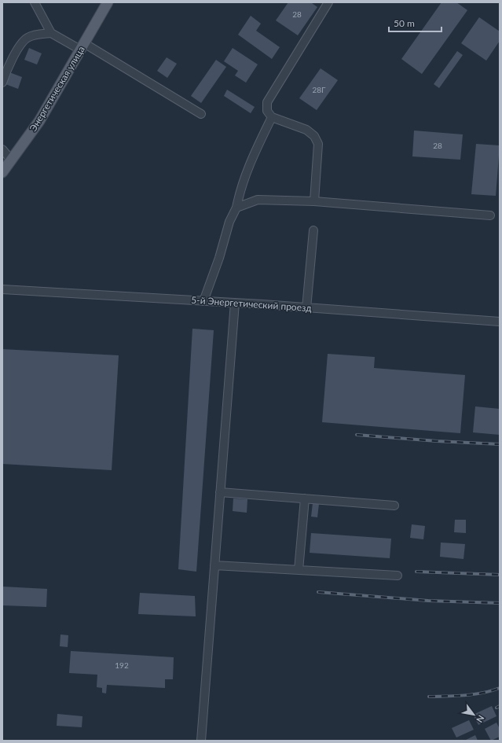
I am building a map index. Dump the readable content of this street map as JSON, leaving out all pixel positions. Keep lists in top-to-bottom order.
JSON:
{
  "streets": {
    "main road": ["Энергетическая улица"],
    "street": ["5-й Энергетический проезд"]
  },
  "house_numbers": [
    "28",
    "28Г",
    "28",
    "192"
  ],
  "scale_bar": "50 m",
  "north": "bottom right"
}
